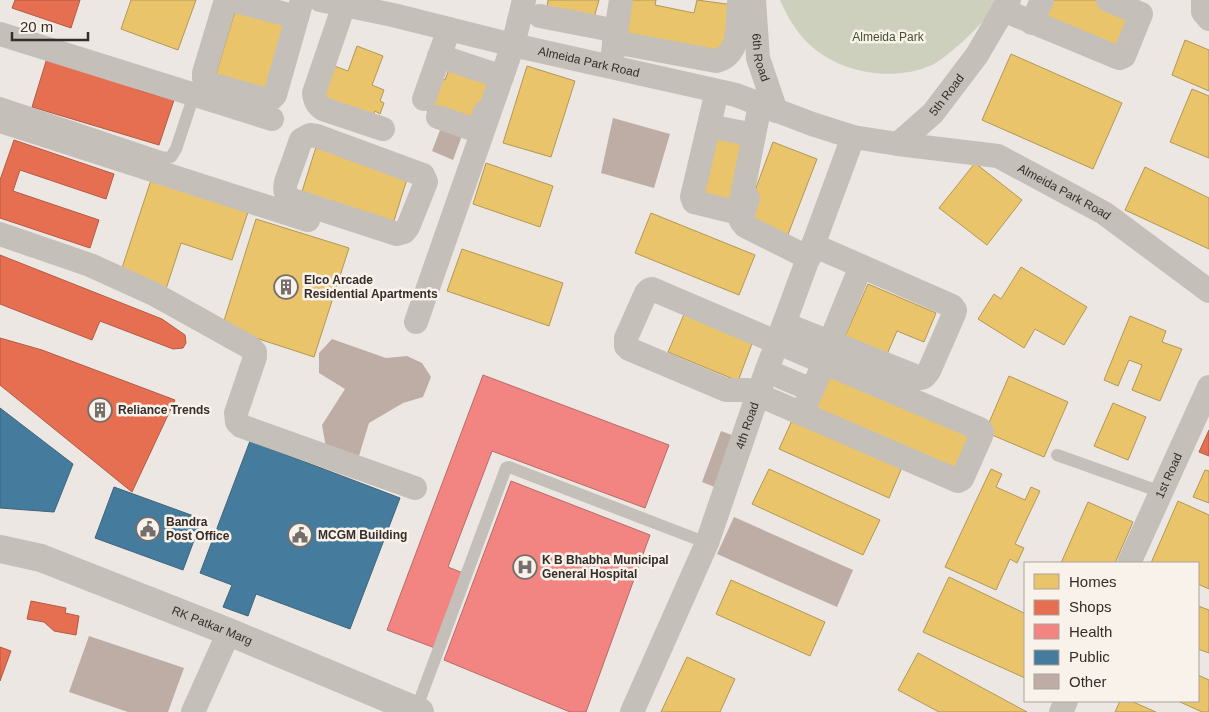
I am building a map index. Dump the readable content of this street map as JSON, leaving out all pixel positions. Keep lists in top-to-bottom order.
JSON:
{
  "streets": {
    "street": [
      "6th Road",
      "Almeida Park Road",
      "5th Road",
      "4th Road",
      "1st Road",
      "RK Patkar Marg"
    ]
  },
  "crossings": [
    ["6th Road", "Almeida Park Road"],
    ["Almeida Park Road", "5th Road"],
    ["Almeida Park Road", "4th Road"]
  ],
  "parks": ["Almeida Park"],
  "places": {
    "building": ["Elco Arcade Residential Apartments", "Reliance Trends"],
    "public building": ["Bandra Post Office", "MCGM Building"],
    "hospital": ["K B Bhabha Municipal General Hospital"]
  },
  "legend": [
    "Homes",
    "Shops",
    "Health",
    "Public",
    "Other"
  ],
  "scale_bar": "20 m"
}
